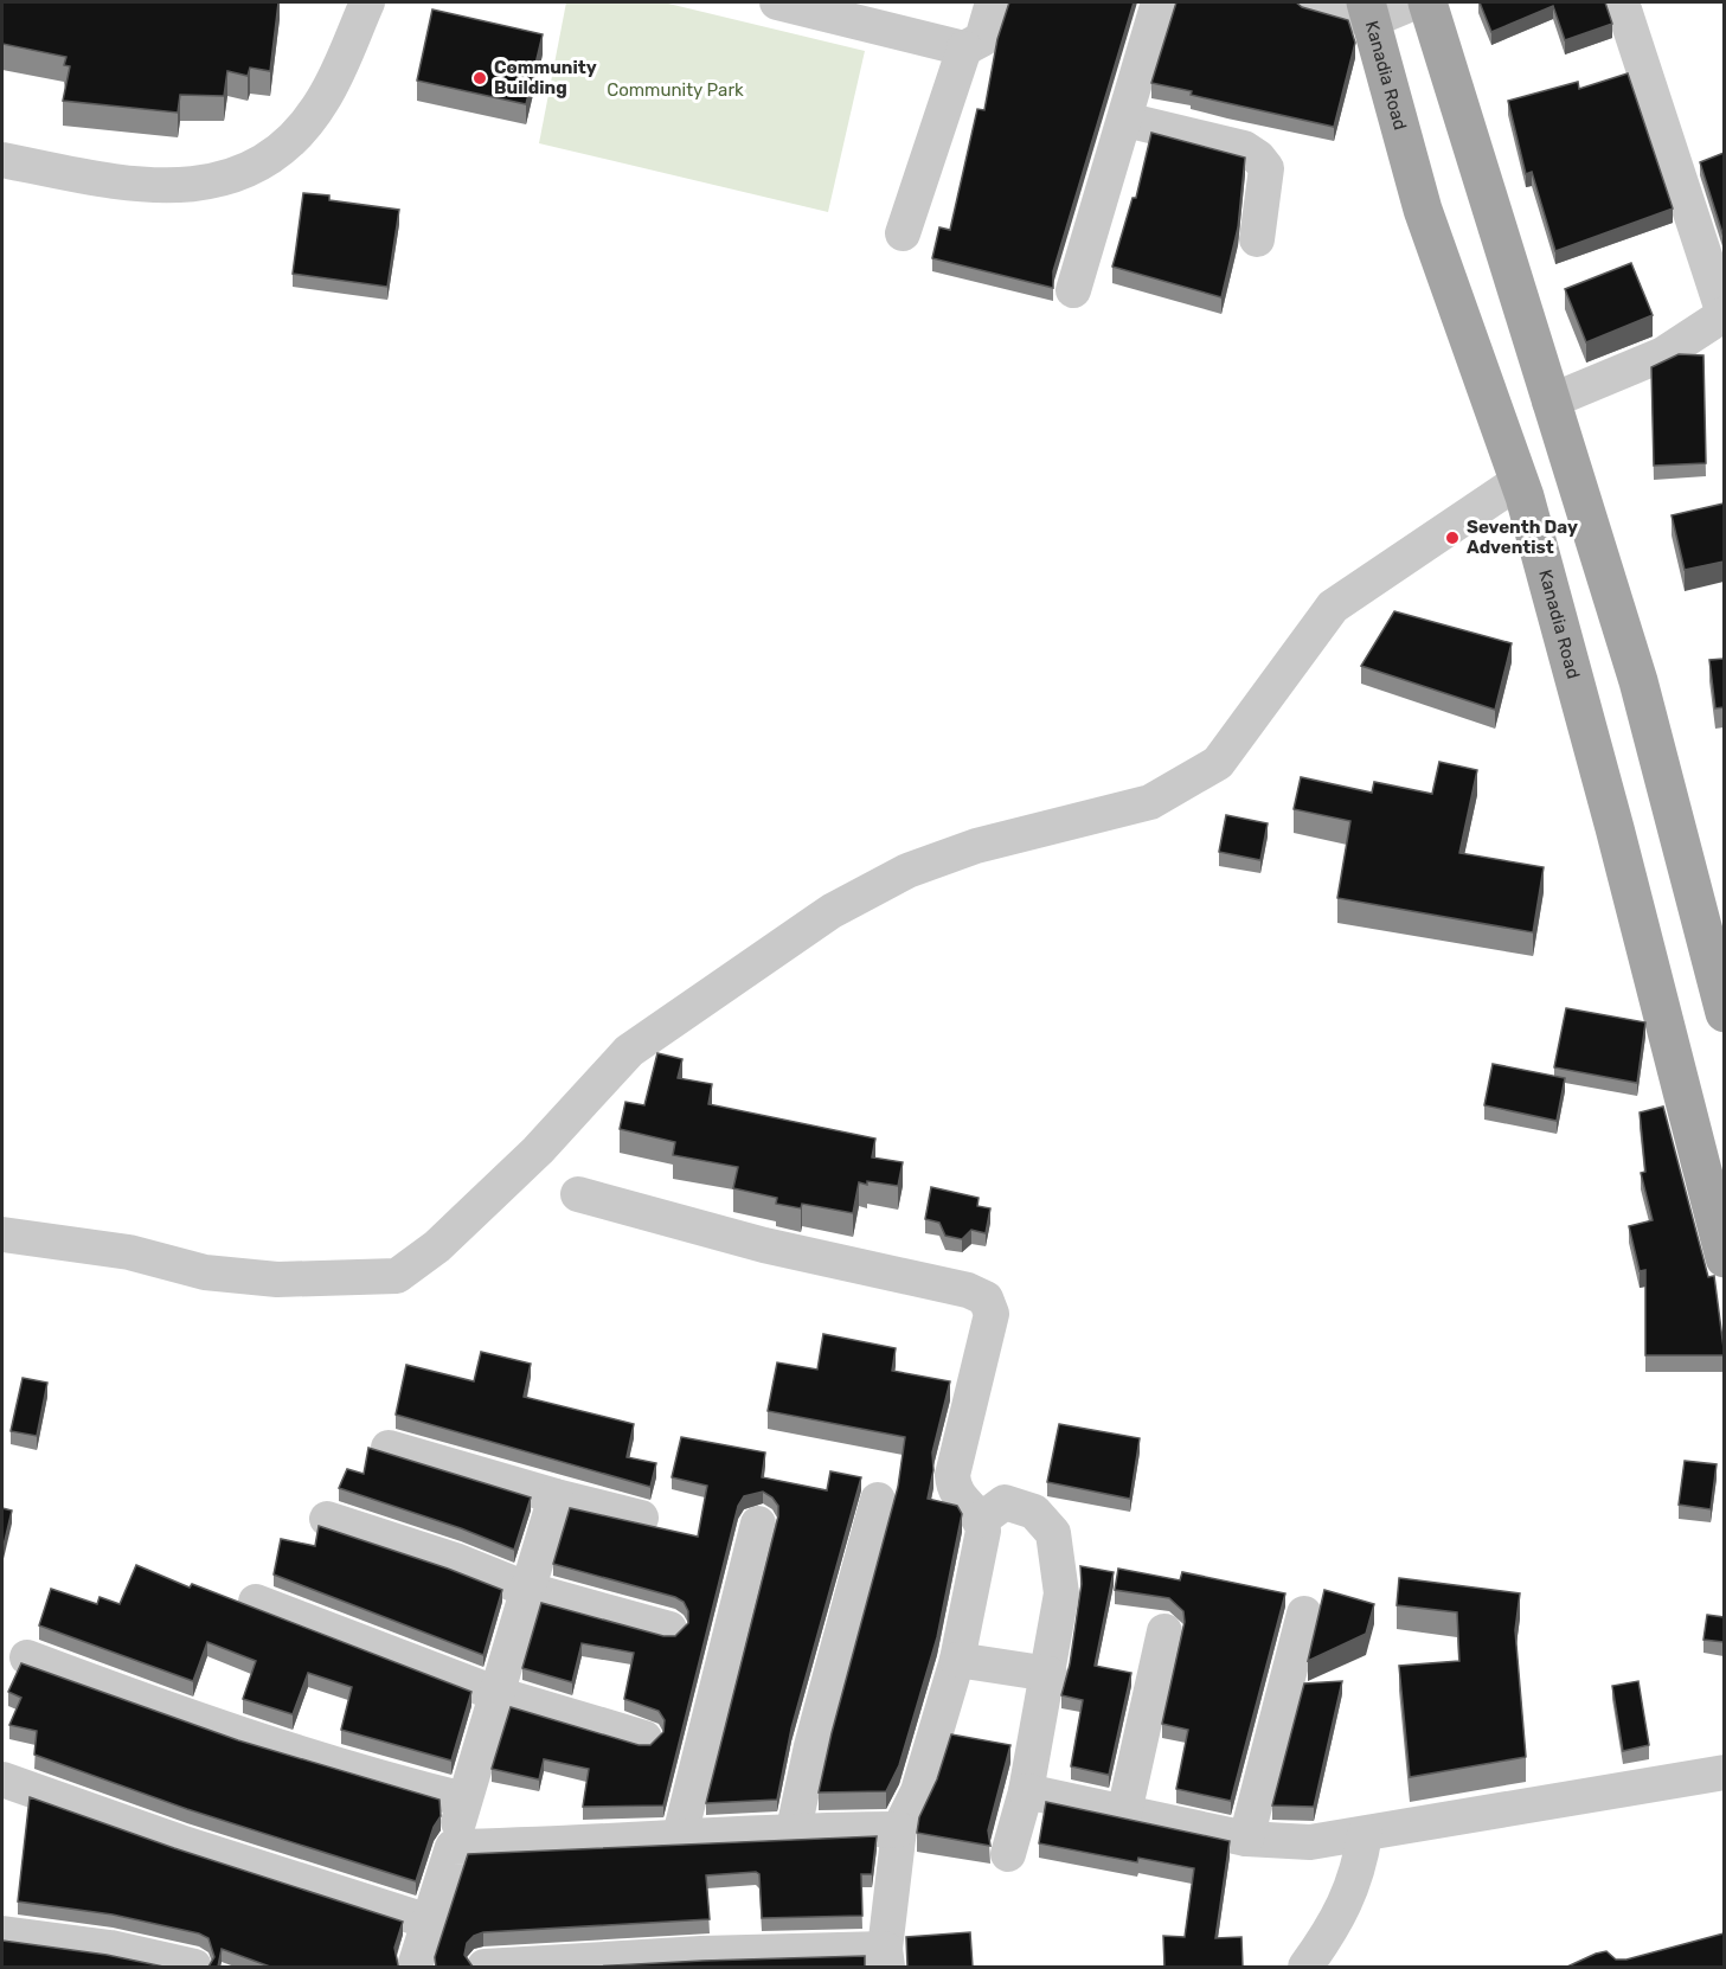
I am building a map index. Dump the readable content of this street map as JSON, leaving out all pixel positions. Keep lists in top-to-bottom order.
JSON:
{
  "streets": {
    "main road": ["Kanadia Road"]
  },
  "parks": ["Community Park"],
  "places": ["Community Building", "Seventh Day Adventist"]
}
